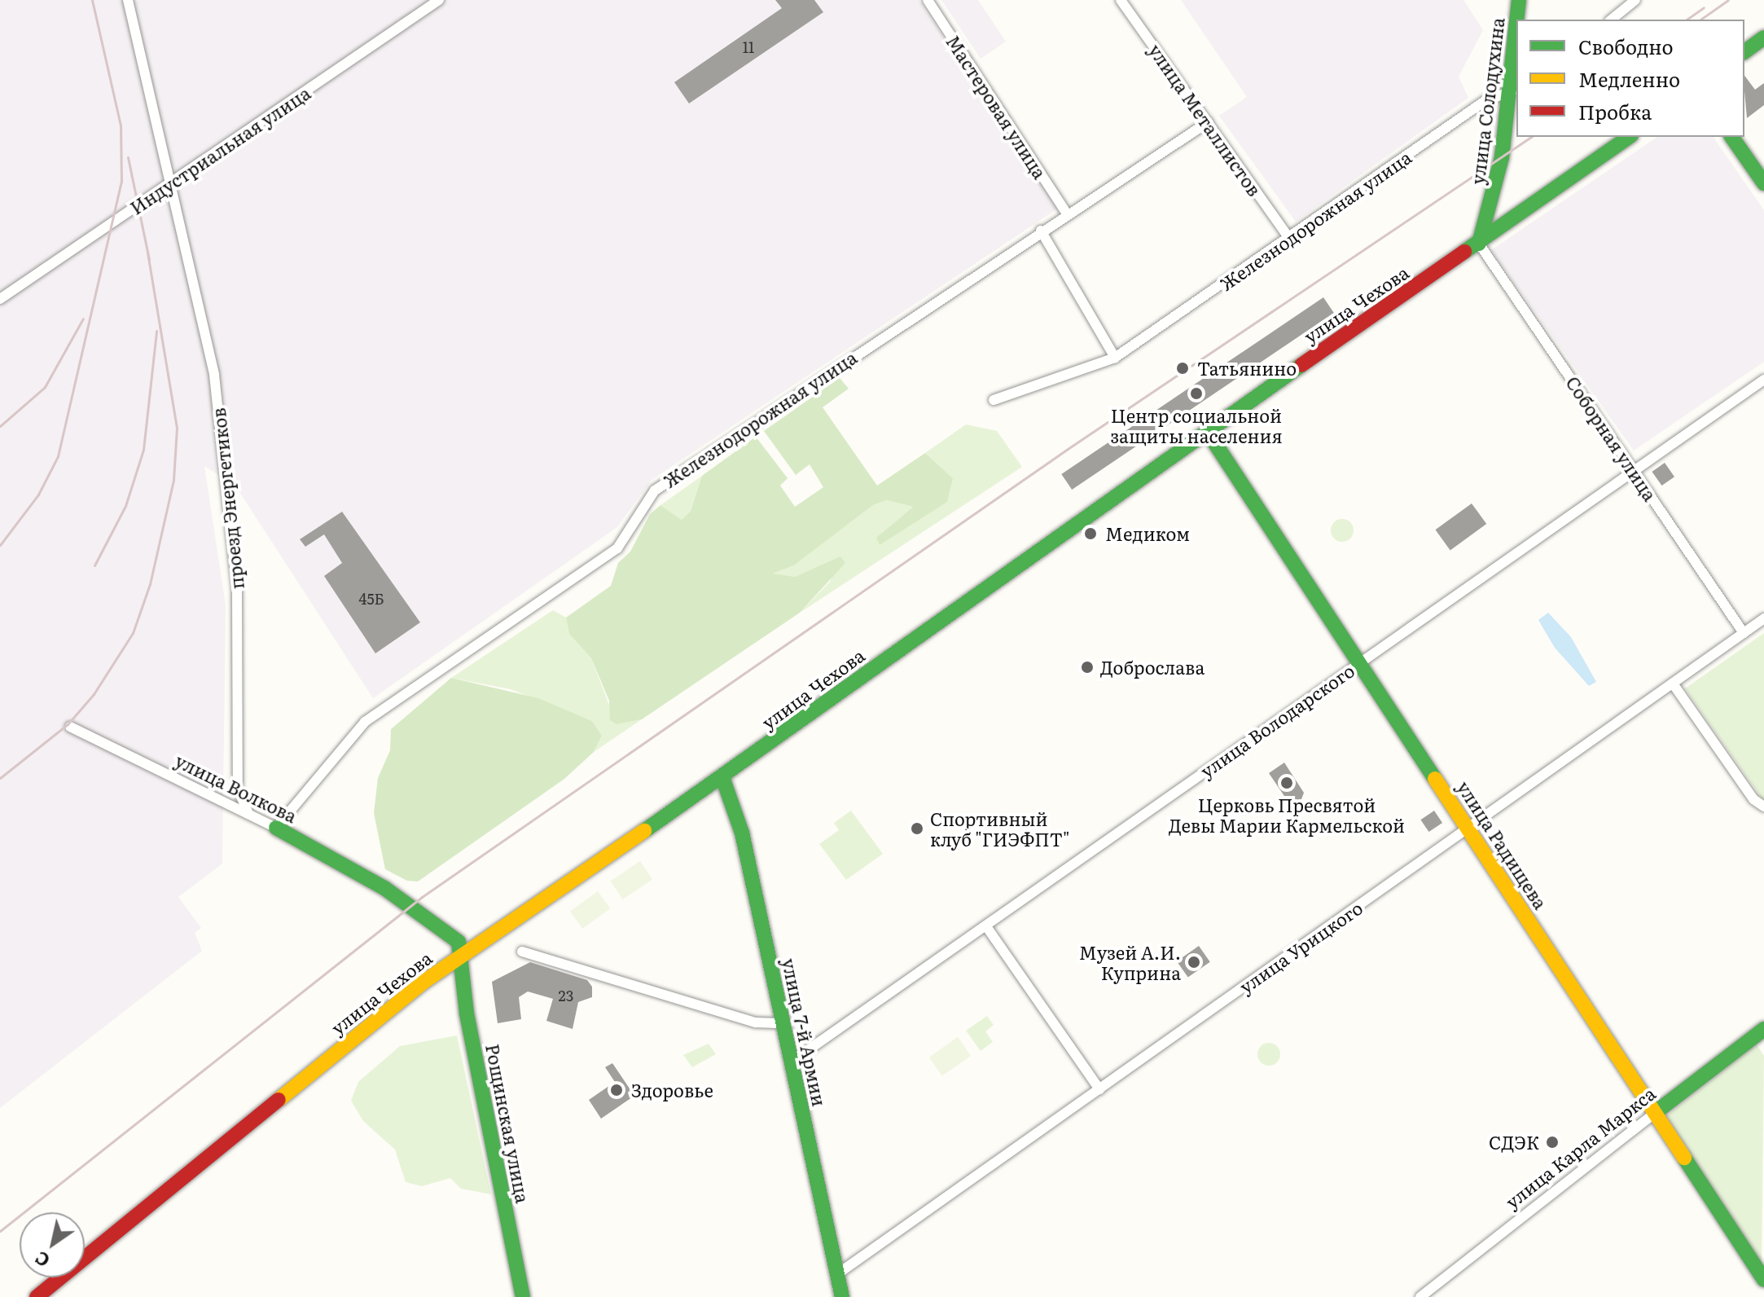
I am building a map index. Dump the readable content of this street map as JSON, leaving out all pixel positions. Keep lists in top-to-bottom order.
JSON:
{
  "streets": {
    "street": [
      "улица Солодухина",
      "Мастеровая улица",
      "улица Металлистов",
      "Индустриальная улица",
      "Железнодорожная улица",
      "улица Чехова",
      "Соборная улица",
      "проезд Энергетиков",
      "улица Володарского",
      "улица Волкова",
      "улица Радищева",
      "улица Урицкого",
      "улица 7-й Армии",
      "Рощинская улица",
      "улица Карла Маркса"
    ]
  },
  "crossings": [
    ["улица Солодухина", "Железнодорожная улица"],
    ["улица Солодухина", "улица Чехова"],
    ["улица Солодухина", "Соборная улица"],
    ["Мастеровая улица", "Железнодорожная улица"],
    ["улица Металлистов", "Железнодорожная улица"],
    ["Индустриальная улица", "проезд Энергетиков"],
    ["Железнодорожная улица", "улица Волкова"],
    ["улица Чехова", "Соборная улица"],
    ["улица Чехова", "улица Волкова"],
    ["улица Чехова", "улица Радищева"],
    ["улица Чехова", "улица 7-й Армии"],
    ["улица Чехова", "Рощинская улица"],
    ["Соборная улица", "улица Володарского"],
    ["Соборная улица", "улица Урицкого"],
    ["проезд Энергетиков", "улица Волкова"],
    ["улица Володарского", "улица Радищева"],
    ["улица Володарского", "улица 7-й Армии"],
    ["улица Волкова", "Рощинская улица"],
    ["улица Радищева", "улица Урицкого"],
    ["улица Радищева", "улица Карла Маркса"],
    ["улица Урицкого", "улица 7-й Армии"]
  ],
  "places": [
    "Татьянино",
    "Центр социальной защиты населения",
    "Медиком",
    "Доброслава",
    "Церковь Пресвятой Девы Марии Кармельской",
    "Спортивный клуб \"ГИЭФПТ\"",
    "Музей А.И. Куприна",
    "Здоровье",
    "СДЭК"
  ],
  "house_numbers": ["11", "45Б", "23"],
  "legend": ["Свободно", "Медленно", "Пробка"],
  "north": "bottom left"
}
